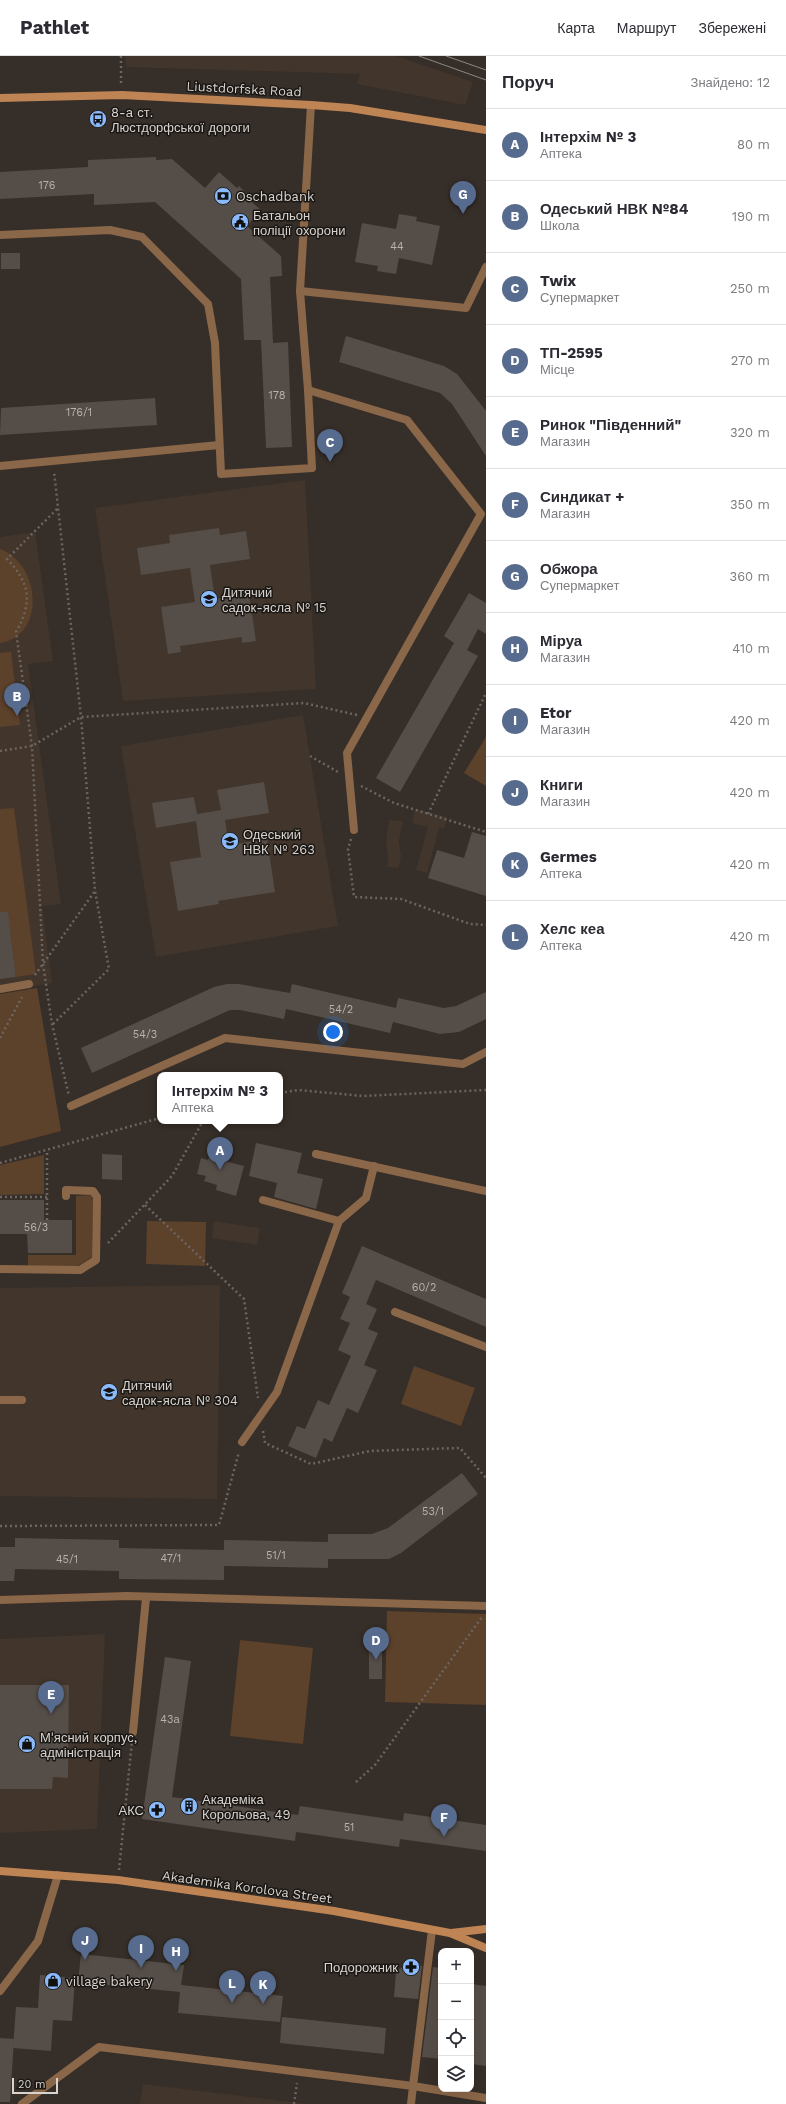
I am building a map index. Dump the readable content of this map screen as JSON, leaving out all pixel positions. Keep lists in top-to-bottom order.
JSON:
{
  "streets": {
    "main road": ["Liustdorfska Road", "Akademika Korolova Street"]
  },
  "places": {
    "bus stop": ["8-а ст. Люстдорфської дороги"],
    "bank": ["Oschadbank"],
    "public building": ["Батальон поліції охорони"],
    "school or university": ["Дитячий садок-ясла № 15", "Одеський НВК № 263", "Дитячий садок-ясла № 304"],
    "shop": ["М'ясний корпус, адміністрація", "village bakery"],
    "building": ["Академіка Корольова, 49"],
    "pharmacy": ["АКС", "Подорожник"]
  },
  "house_numbers": [
    "176",
    "44",
    "178",
    "176/1",
    "54/2",
    "54/3",
    "56/3",
    "60/2",
    "53/1",
    "51/1",
    "47/1",
    "45/1",
    "43а",
    "51"
  ],
  "scale_bar": "20 m",
  "page": {
    "header": "Pathlet",
    "nav": ["Карта", "Маршрут", "Збережені"],
    "heading": ["Поруч", "Знайдено: 12"],
    "list": [
      {
        "mark": "A",
        "name": "Інтерхім № 3",
        "note": "Аптека",
        "value": "80 m"
      },
      {
        "mark": "B",
        "name": "Одеський НВК №84",
        "note": "Школа",
        "value": "190 m"
      },
      {
        "mark": "C",
        "name": "Twix",
        "note": "Супермаркет",
        "value": "250 m"
      },
      {
        "mark": "D",
        "name": "ТП-2595",
        "note": "Місце",
        "value": "270 m"
      },
      {
        "mark": "E",
        "name": "Ринок \"Південний\"",
        "note": "Магазин",
        "value": "320 m"
      },
      {
        "mark": "F",
        "name": "Синдикат +",
        "note": "Магазин",
        "value": "350 m"
      },
      {
        "mark": "G",
        "name": "Обжора",
        "note": "Супермаркет",
        "value": "360 m"
      },
      {
        "mark": "H",
        "name": "Міруа",
        "note": "Магазин",
        "value": "410 m"
      },
      {
        "mark": "I",
        "name": "Etor",
        "note": "Магазин",
        "value": "420 m"
      },
      {
        "mark": "J",
        "name": "Книги",
        "note": "Магазин",
        "value": "420 m"
      },
      {
        "mark": "K",
        "name": "Germes",
        "note": "Аптека",
        "value": "420 m"
      },
      {
        "mark": "L",
        "name": "Хелс кеа",
        "note": "Аптека",
        "value": "420 m"
      }
    ],
    "pins": [
      "G",
      "C",
      "B",
      "A",
      "D",
      "E",
      "F",
      "J",
      "I",
      "H",
      "L",
      "K"
    ],
    "popup": ["Інтерхім № 3", "Аптека"],
    "map_buttons": ["+", "−"],
    "scale": "20 m"
  }
}
